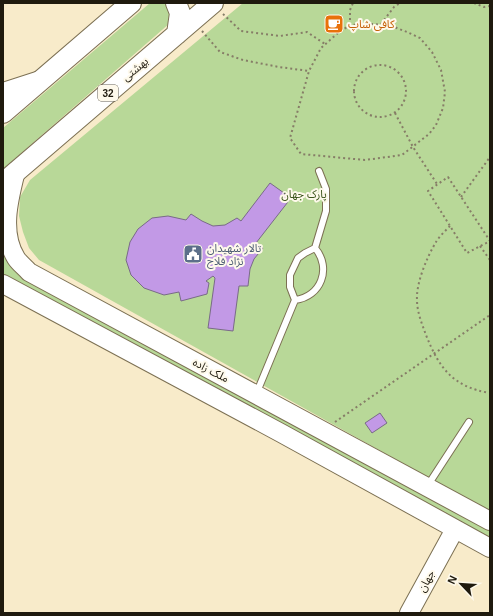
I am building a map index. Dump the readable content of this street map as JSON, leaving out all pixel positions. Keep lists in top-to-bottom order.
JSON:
{
  "streets": {
    "main road": [
      "بهشتى",
      "32",
      "ملک زاده",
      "جهان"
    ]
  },
  "crossings": [
    ["بهشتى", "ملک زاده"],
    ["ملک زاده", "جهان"]
  ],
  "parks": ["پارک جهان"],
  "places": {
    "cafe": ["کافی شاپ"],
    "public building": ["تالار شهیدان نژاد فلاح"]
  },
  "north": "top left"
}
